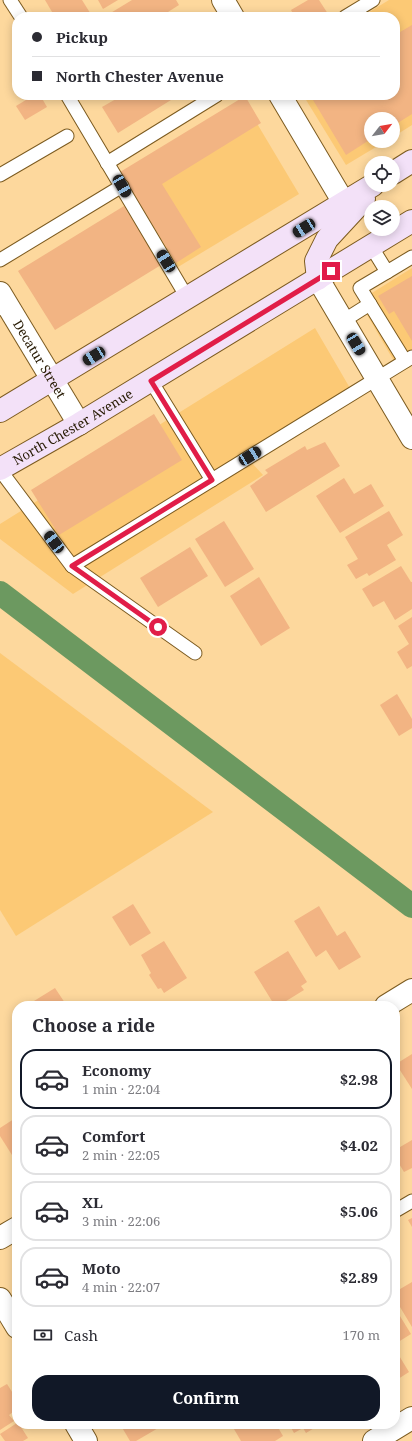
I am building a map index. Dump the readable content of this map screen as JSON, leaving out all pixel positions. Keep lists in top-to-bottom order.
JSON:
{
  "streets": {
    "main road": ["North Chester Avenue"],
    "street": ["Decatur Street"]
  },
  "crossings": [
    ["Decatur Street", "North Chester Avenue"]
  ],
  "north": "top right",
  "page": {
    "banner": ["Pickup", "North Chester Avenue"],
    "heading": "Choose a ride",
    "list": [
      {
        "name": "Economy",
        "note": "1 min · 22:04",
        "value": "$2.98"
      },
      {
        "name": "Comfort",
        "note": "2 min · 22:05",
        "value": "$4.02"
      },
      {
        "name": "XL",
        "note": "3 min · 22:06",
        "value": "$5.06"
      },
      {
        "name": "Moto",
        "note": "4 min · 22:07",
        "value": "$2.89"
      }
    ],
    "pay": ["Cash", "170 m"],
    "buttons": "Confirm"
  }
}
